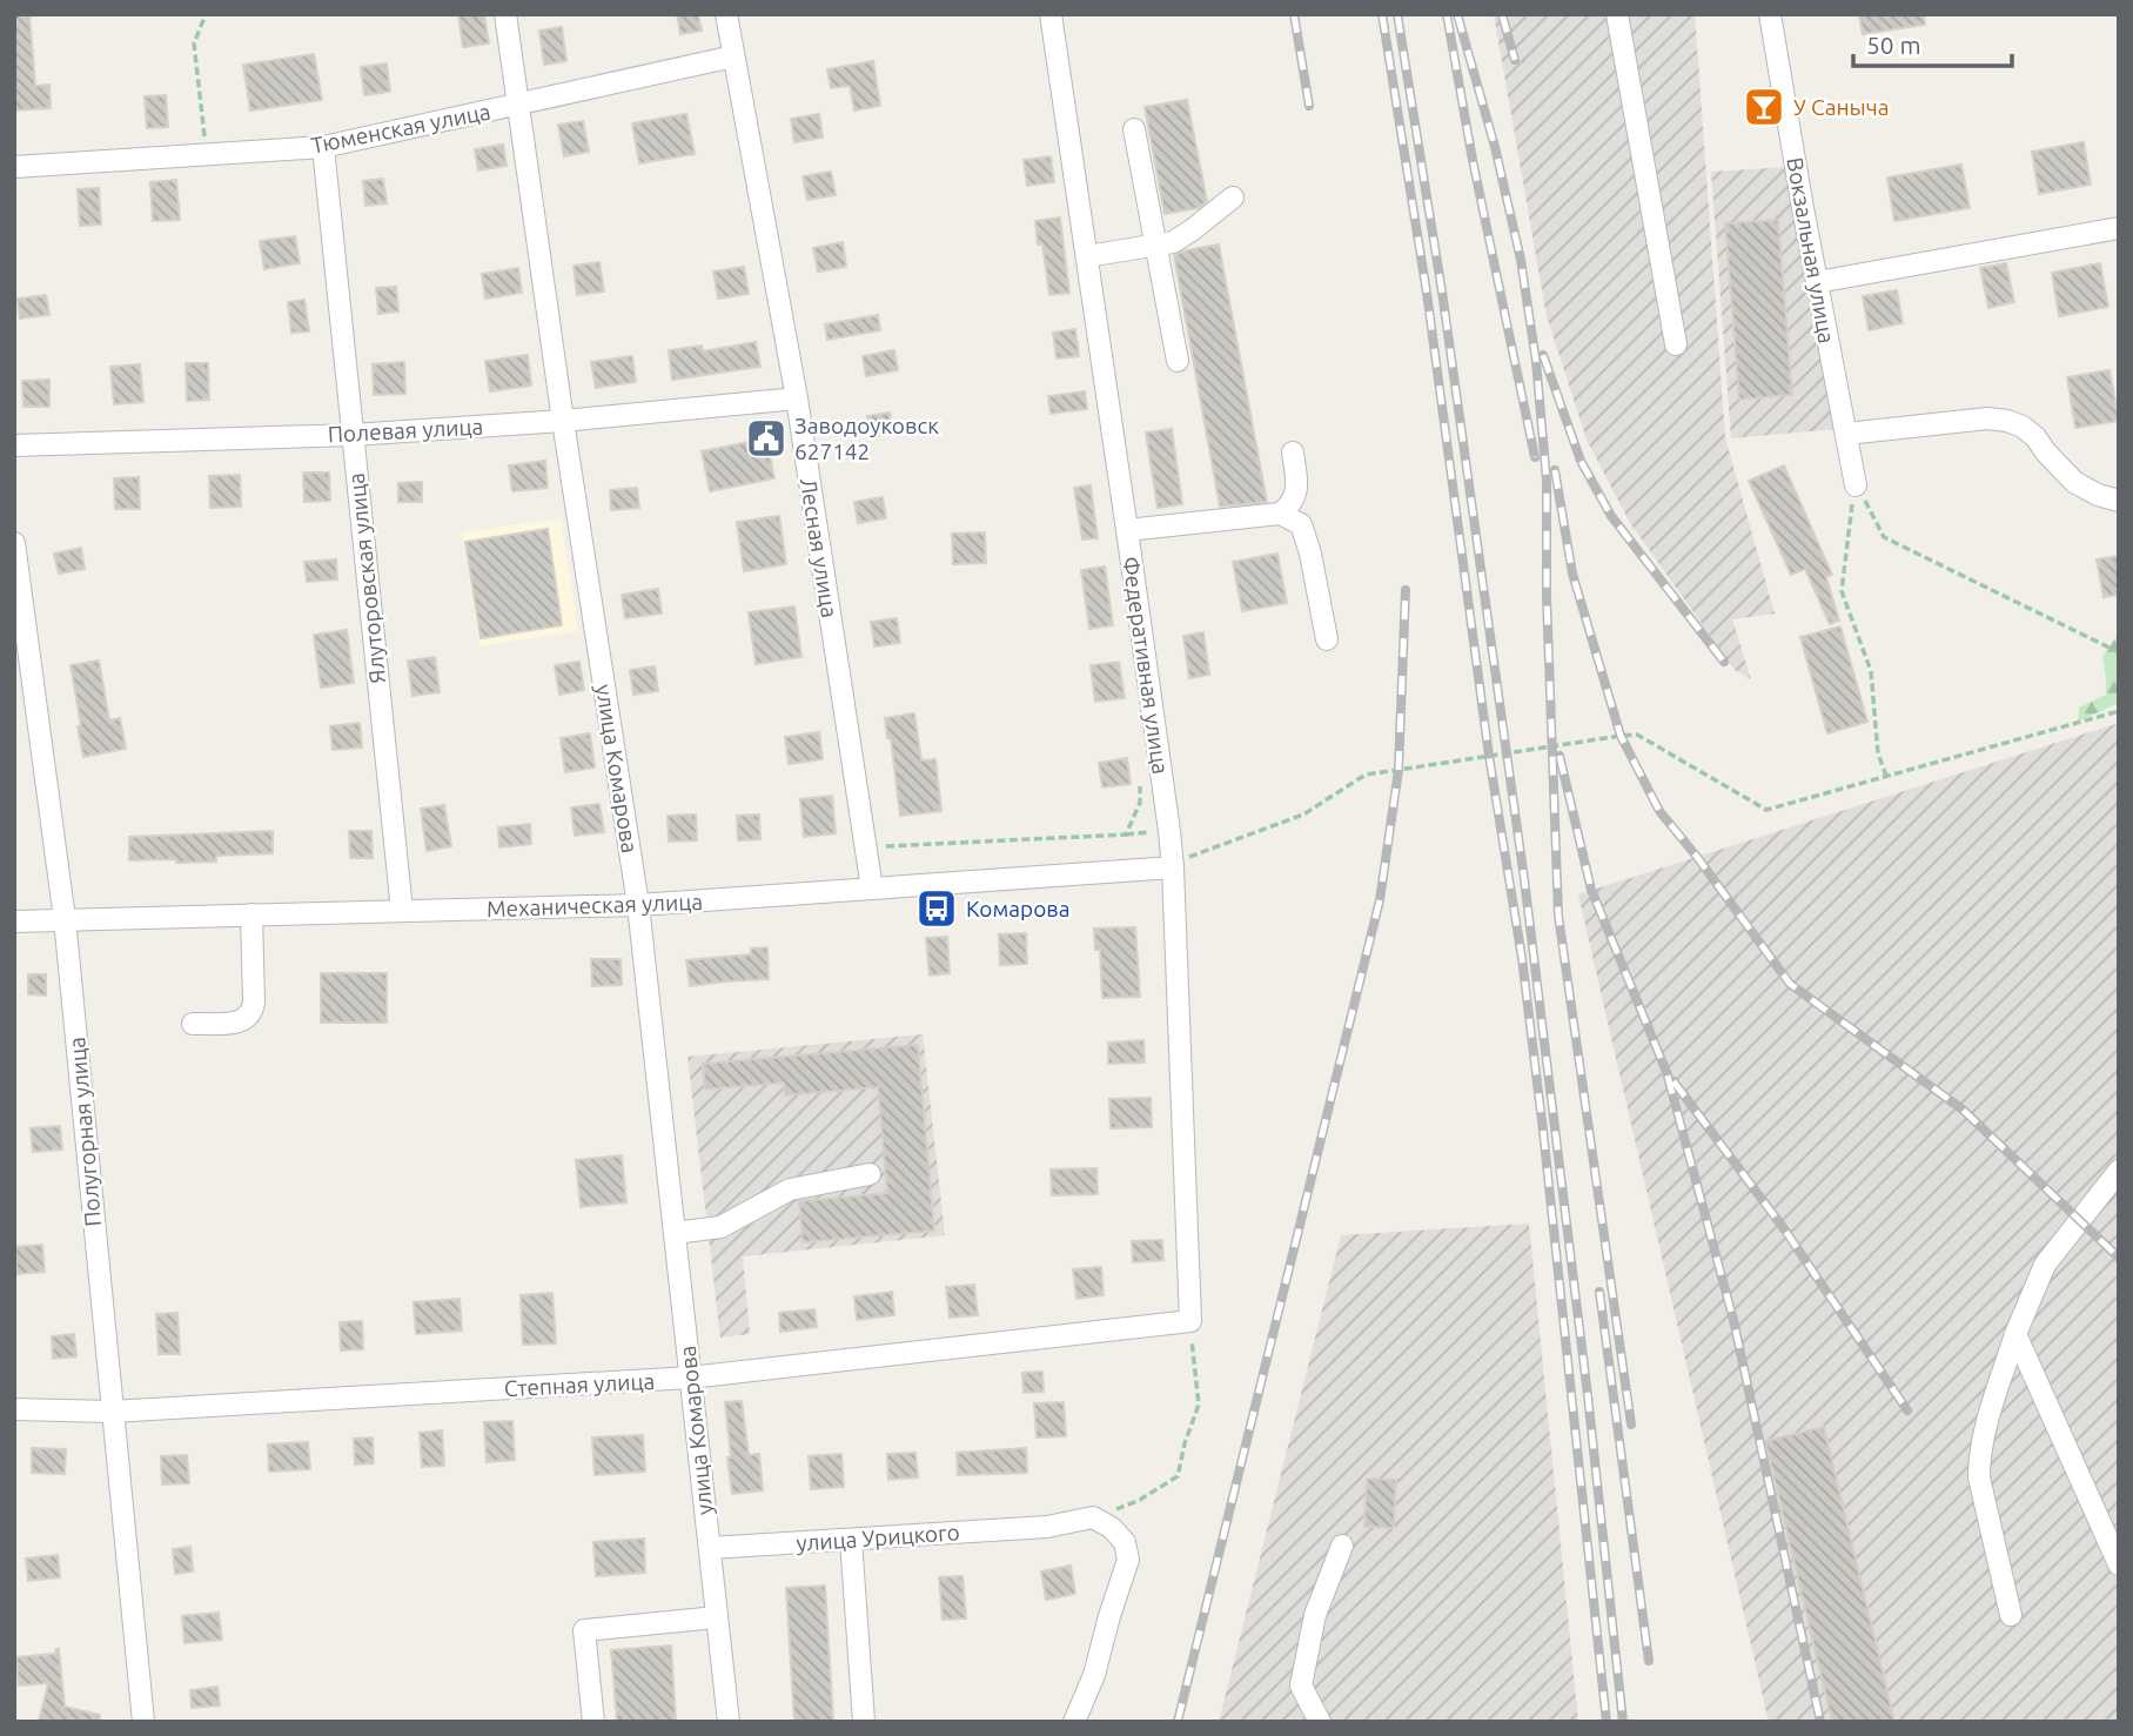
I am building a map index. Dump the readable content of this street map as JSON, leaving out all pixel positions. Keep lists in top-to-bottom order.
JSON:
{
  "streets": {
    "street": [
      "Тюменская улица",
      "Вокзальная улица",
      "Полевая улица",
      "Лесная улица",
      "Ялуторовская улица",
      "Федеративная улица",
      "улица Комарова",
      "Механическая улица",
      "Полугорная улица",
      "Степная улица",
      "улица Урицкого"
    ]
  },
  "crossings": [
    ["Тюменская улица", "Лесная улица"],
    ["Тюменская улица", "Ялуторовская улица"],
    ["Тюменская улица", "улица Комарова"],
    ["Полевая улица", "Лесная улица"],
    ["Полевая улица", "Ялуторовская улица"],
    ["Полевая улица", "улица Комарова"],
    ["Лесная улица", "Механическая улица"],
    ["Ялуторовская улица", "Механическая улица"],
    ["Федеративная улица", "Механическая улица"],
    ["Федеративная улица", "Степная улица"],
    ["улица Комарова", "Механическая улица"],
    ["улица Комарова", "Степная улица"],
    ["улица Комарова", "улица Урицкого"],
    ["Механическая улица", "Полугорная улица"],
    ["Полугорная улица", "Степная улица"]
  ],
  "places": {
    "bar": ["У Саныча"],
    "public building": ["Заводоуковск 627142"],
    "bus stop": ["Комарова"]
  },
  "scale_bar": "50 m"
}
